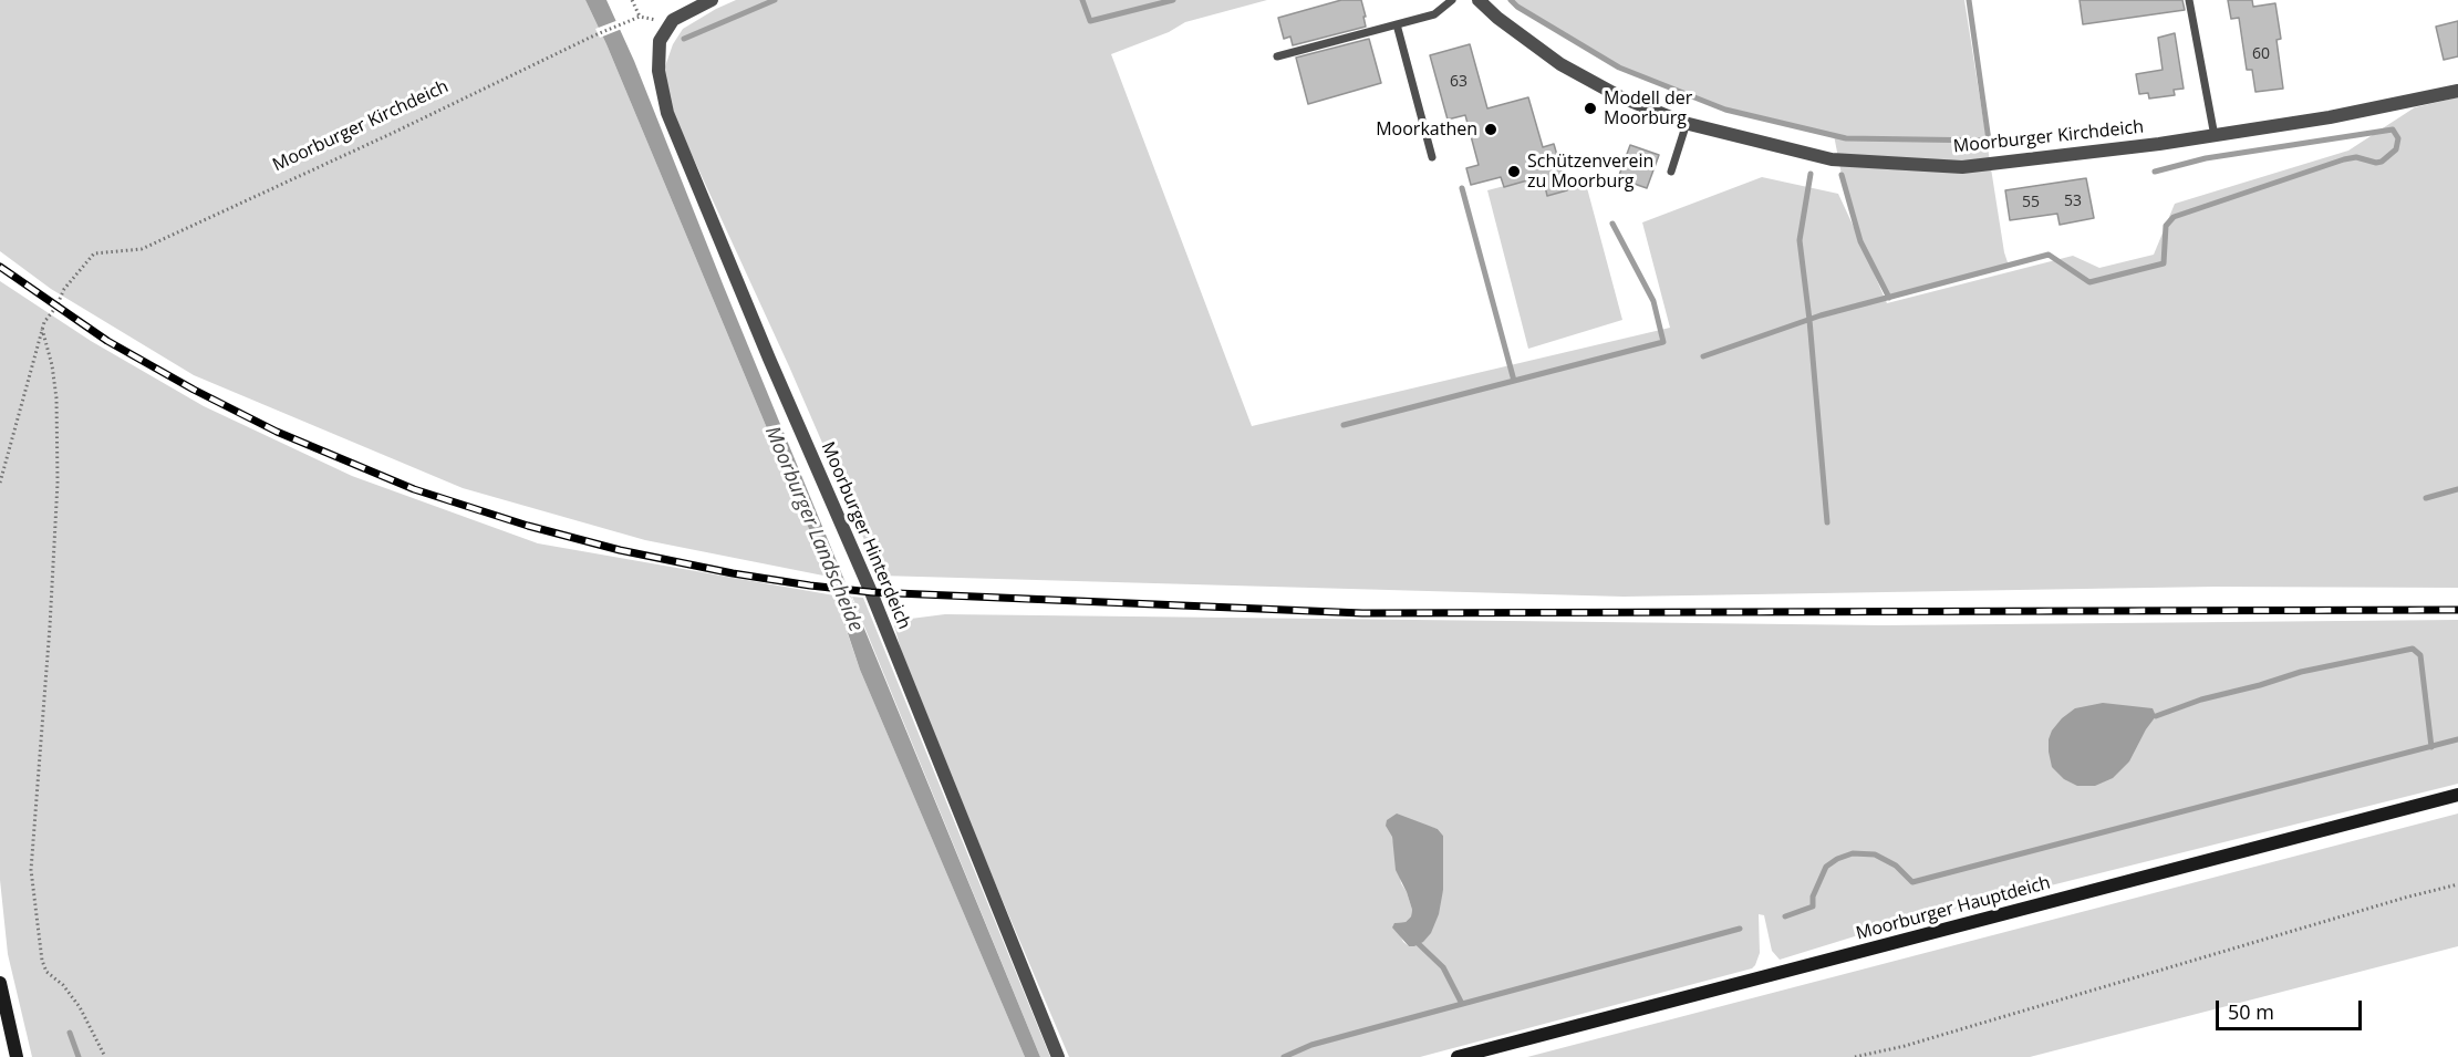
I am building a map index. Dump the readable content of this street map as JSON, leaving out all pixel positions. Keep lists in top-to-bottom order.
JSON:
{
  "streets": {
    "main road": ["Moorburger Hauptdeich"],
    "street": ["Moorburger Kirchdeich", "Moorburger Hinterdeich"]
  },
  "water": ["Moorburger Landscheide"],
  "places": ["Modell der Moorburg", "Moorkathen", "Schützenverein zu Moorburg"],
  "house_numbers": [
    "60",
    "63",
    "53",
    "55"
  ],
  "scale_bar": "50 m"
}
